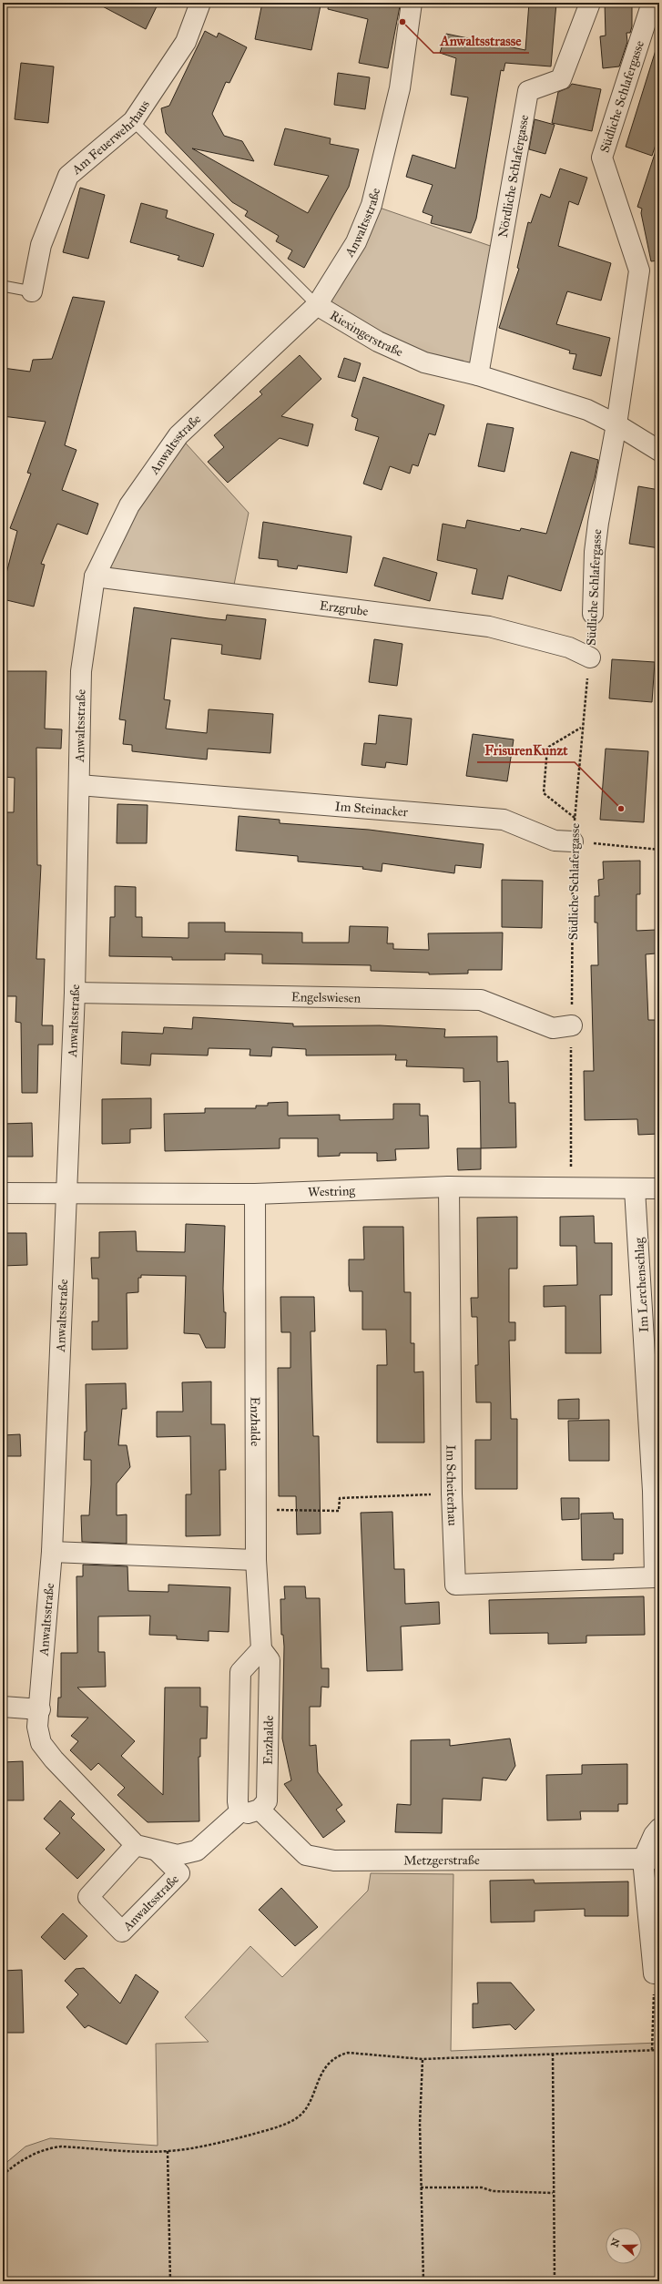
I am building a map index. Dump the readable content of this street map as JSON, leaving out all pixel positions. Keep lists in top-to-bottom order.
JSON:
{
  "streets": {
    "street": [
      "Südliche Schlafergasse",
      "Am Feuerwehrhaus",
      "Nördliche Schlafergasse",
      "Anwaltsstraße",
      "Riexingerstraße",
      "Erzgrube",
      "Im Steinacker",
      "Engelswiesen",
      "Westring",
      "Im Lerchenschlag",
      "Enzhalde",
      "Im Scheiterhau",
      "Metzgerstraße"
    ]
  },
  "crossings": [
    ["Südliche Schlafergasse", "Riexingerstraße"],
    ["Südliche Schlafergasse", "Erzgrube"],
    ["Südliche Schlafergasse", "Im Steinacker"],
    ["Südliche Schlafergasse", "Engelswiesen"],
    ["Südliche Schlafergasse", "Westring"],
    ["Am Feuerwehrhaus", "Riexingerstraße"],
    ["Nördliche Schlafergasse", "Riexingerstraße"],
    ["Anwaltsstraße", "Riexingerstraße"],
    ["Anwaltsstraße", "Erzgrube"],
    ["Anwaltsstraße", "Im Steinacker"],
    ["Anwaltsstraße", "Engelswiesen"],
    ["Anwaltsstraße", "Westring"],
    ["Westring", "Im Lerchenschlag"],
    ["Westring", "Enzhalde"],
    ["Westring", "Im Scheiterhau"],
    ["Im Lerchenschlag", "Im Scheiterhau"],
    ["Enzhalde", "Metzgerstraße"]
  ],
  "places": ["Anwaltsstrasse", "FrisurenKunzt"],
  "north": "left"
}
